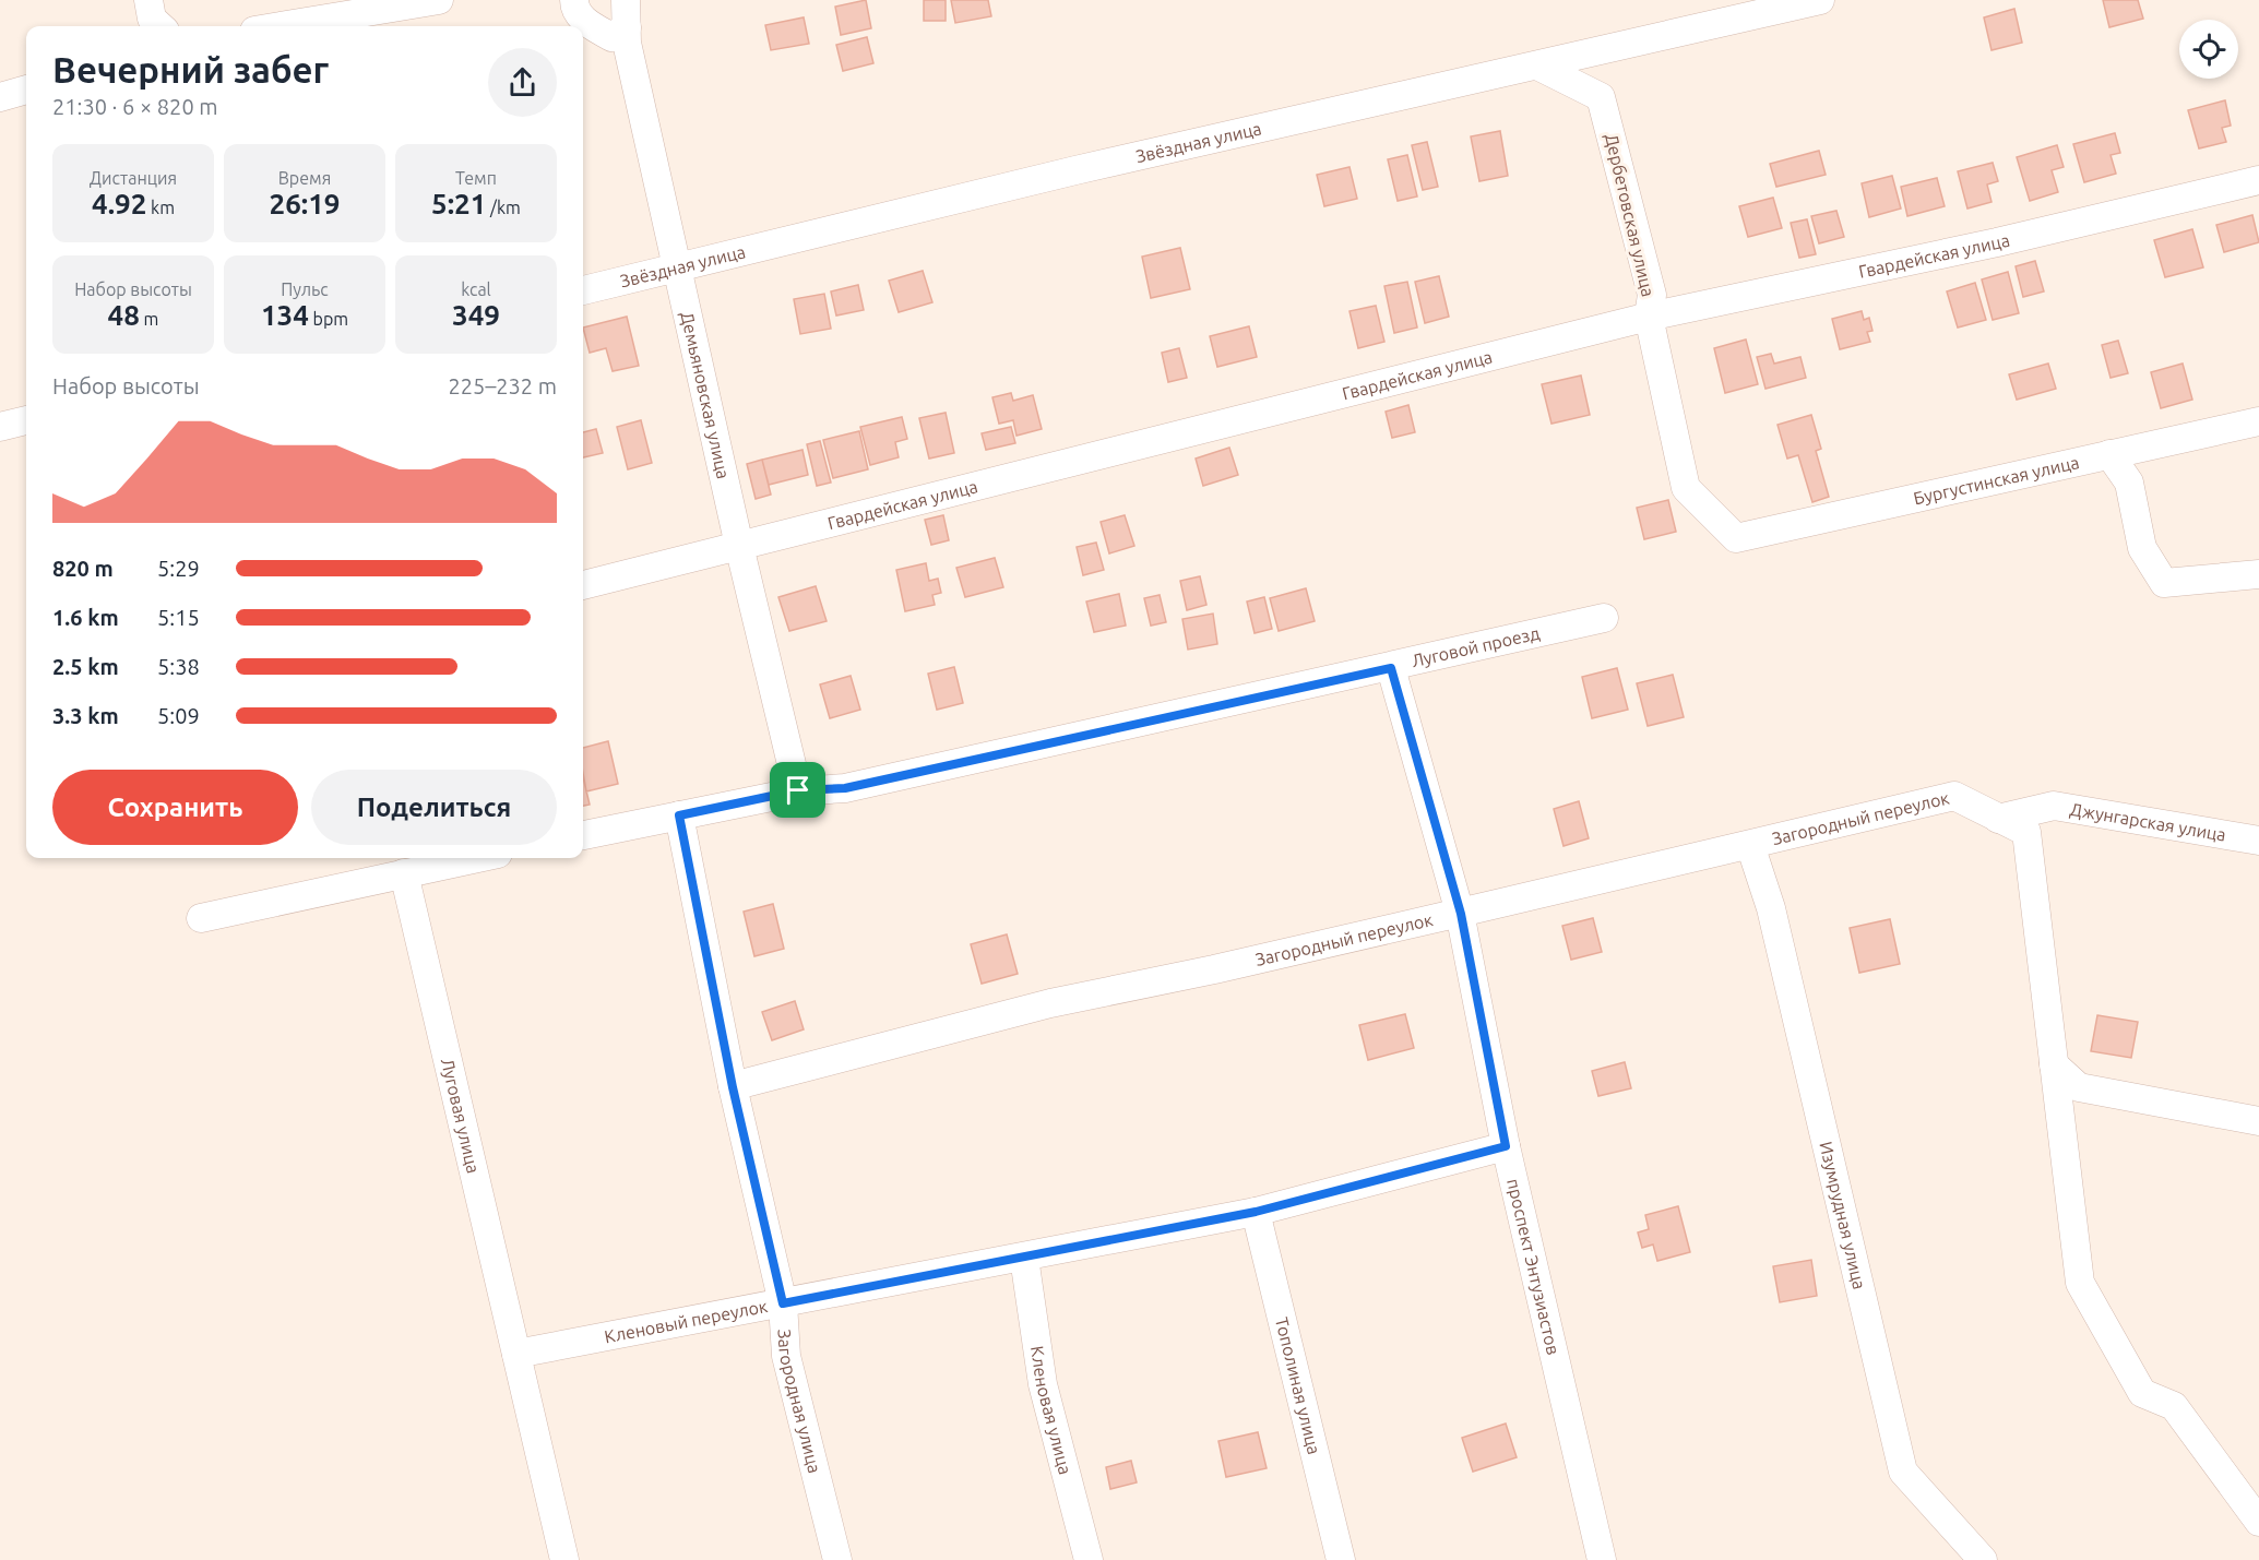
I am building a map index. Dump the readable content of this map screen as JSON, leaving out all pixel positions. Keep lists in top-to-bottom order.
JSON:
{
  "streets": {
    "street": [
      "Звёздная улица",
      "Дербетовская улица",
      "Гвардейская улица",
      "Демьяновская улица",
      "Бургустинская улица",
      "Луговой проезд",
      "Загородный переулок",
      "Джунгарская улица",
      "Луговая улица",
      "Изумрудная улица",
      "проспект Энтузиастов",
      "Кленовый переулок",
      "Тополиная улица",
      "Загородная улица",
      "Кленовая улица"
    ]
  },
  "crossings": [
    ["Звёздная улица", "Дербетовская улица"],
    ["Звёздная улица", "Демьяновская улица"],
    ["Дербетовская улица", "Гвардейская улица"],
    ["Дербетовская улица", "Бургустинская улица"],
    ["Гвардейская улица", "Демьяновская улица"],
    ["Демьяновская улица", "Луговой проезд"],
    ["Луговой проезд", "проспект Энтузиастов"],
    ["Луговой проезд", "Загородная улица"],
    ["Загородный переулок", "Джунгарская улица"],
    ["Загородный переулок", "Изумрудная улица"],
    ["Загородный переулок", "проспект Энтузиастов"],
    ["Загородный переулок", "Загородная улица"],
    ["Луговая улица", "Кленовый переулок"],
    ["проспект Энтузиастов", "Кленовый переулок"],
    ["Кленовый переулок", "Тополиная улица"],
    ["Кленовый переулок", "Загородная улица"],
    ["Кленовый переулок", "Кленовая улица"]
  ],
  "page": {
    "heading": ["Вечерний забег", "21:30 · 6 × 820 m"],
    "stats": [
      ["Дистанция", "4.92 km"],
      ["Время", "26:19"],
      ["Темп", "5:21 /km"],
      ["Набор высоты", "48 m"],
      ["Пульс", "134 bpm"],
      ["kcal", "349"]
    ],
    "chart": ["Набор высоты", "225–232 m"],
    "list": [
      {
        "name": "820 m",
        "note": "5:29"
      },
      {
        "name": "1.6 km",
        "note": "5:15"
      },
      {
        "name": "2.5 km",
        "note": "5:38"
      },
      {
        "name": "3.3 km",
        "note": "5:09"
      }
    ],
    "buttons": ["Сохранить", "Поделиться"]
  }
}
